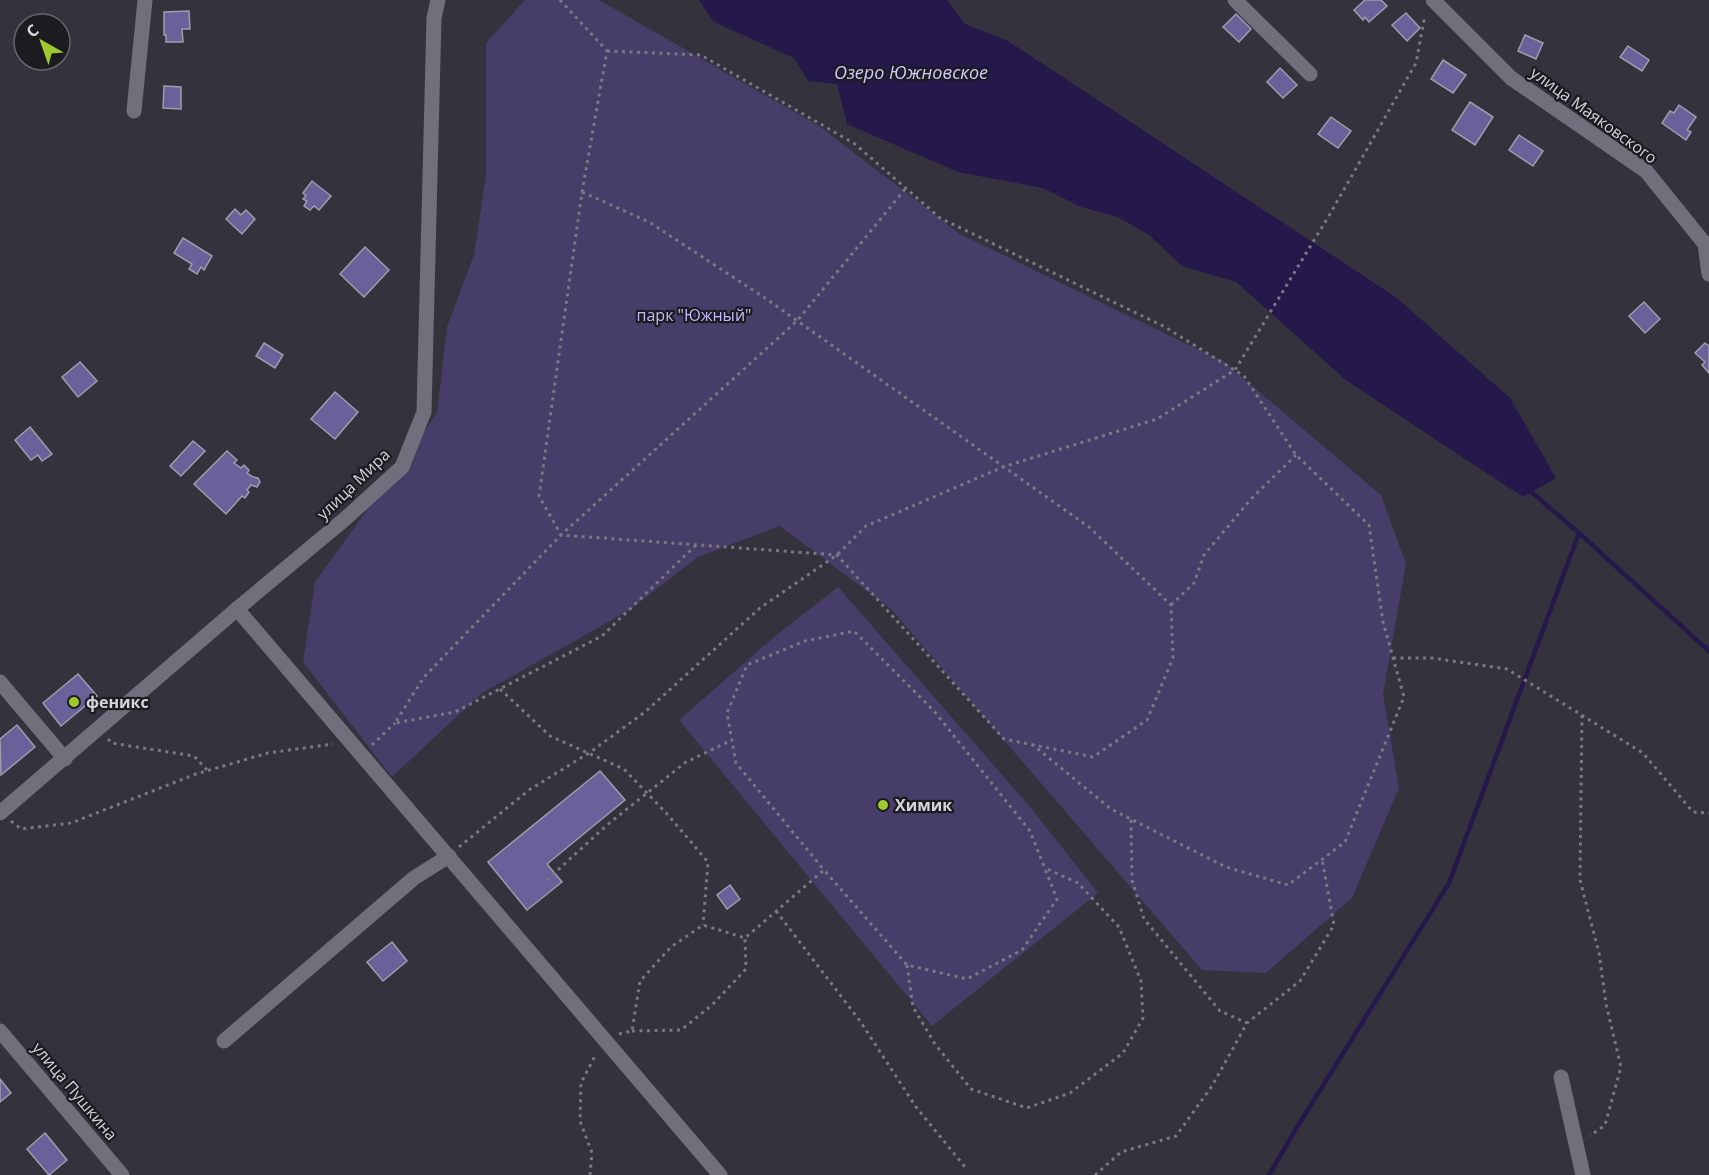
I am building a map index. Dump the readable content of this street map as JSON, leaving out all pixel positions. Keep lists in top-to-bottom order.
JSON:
{
  "streets": {
    "street": ["улица Маяковского", "улица Мира", "улица Пушкина"]
  },
  "water": ["Озеро Южновское"],
  "parks": ["парк \"Южный\""],
  "places": ["феникс", "Химик"],
  "north": "top left"
}
